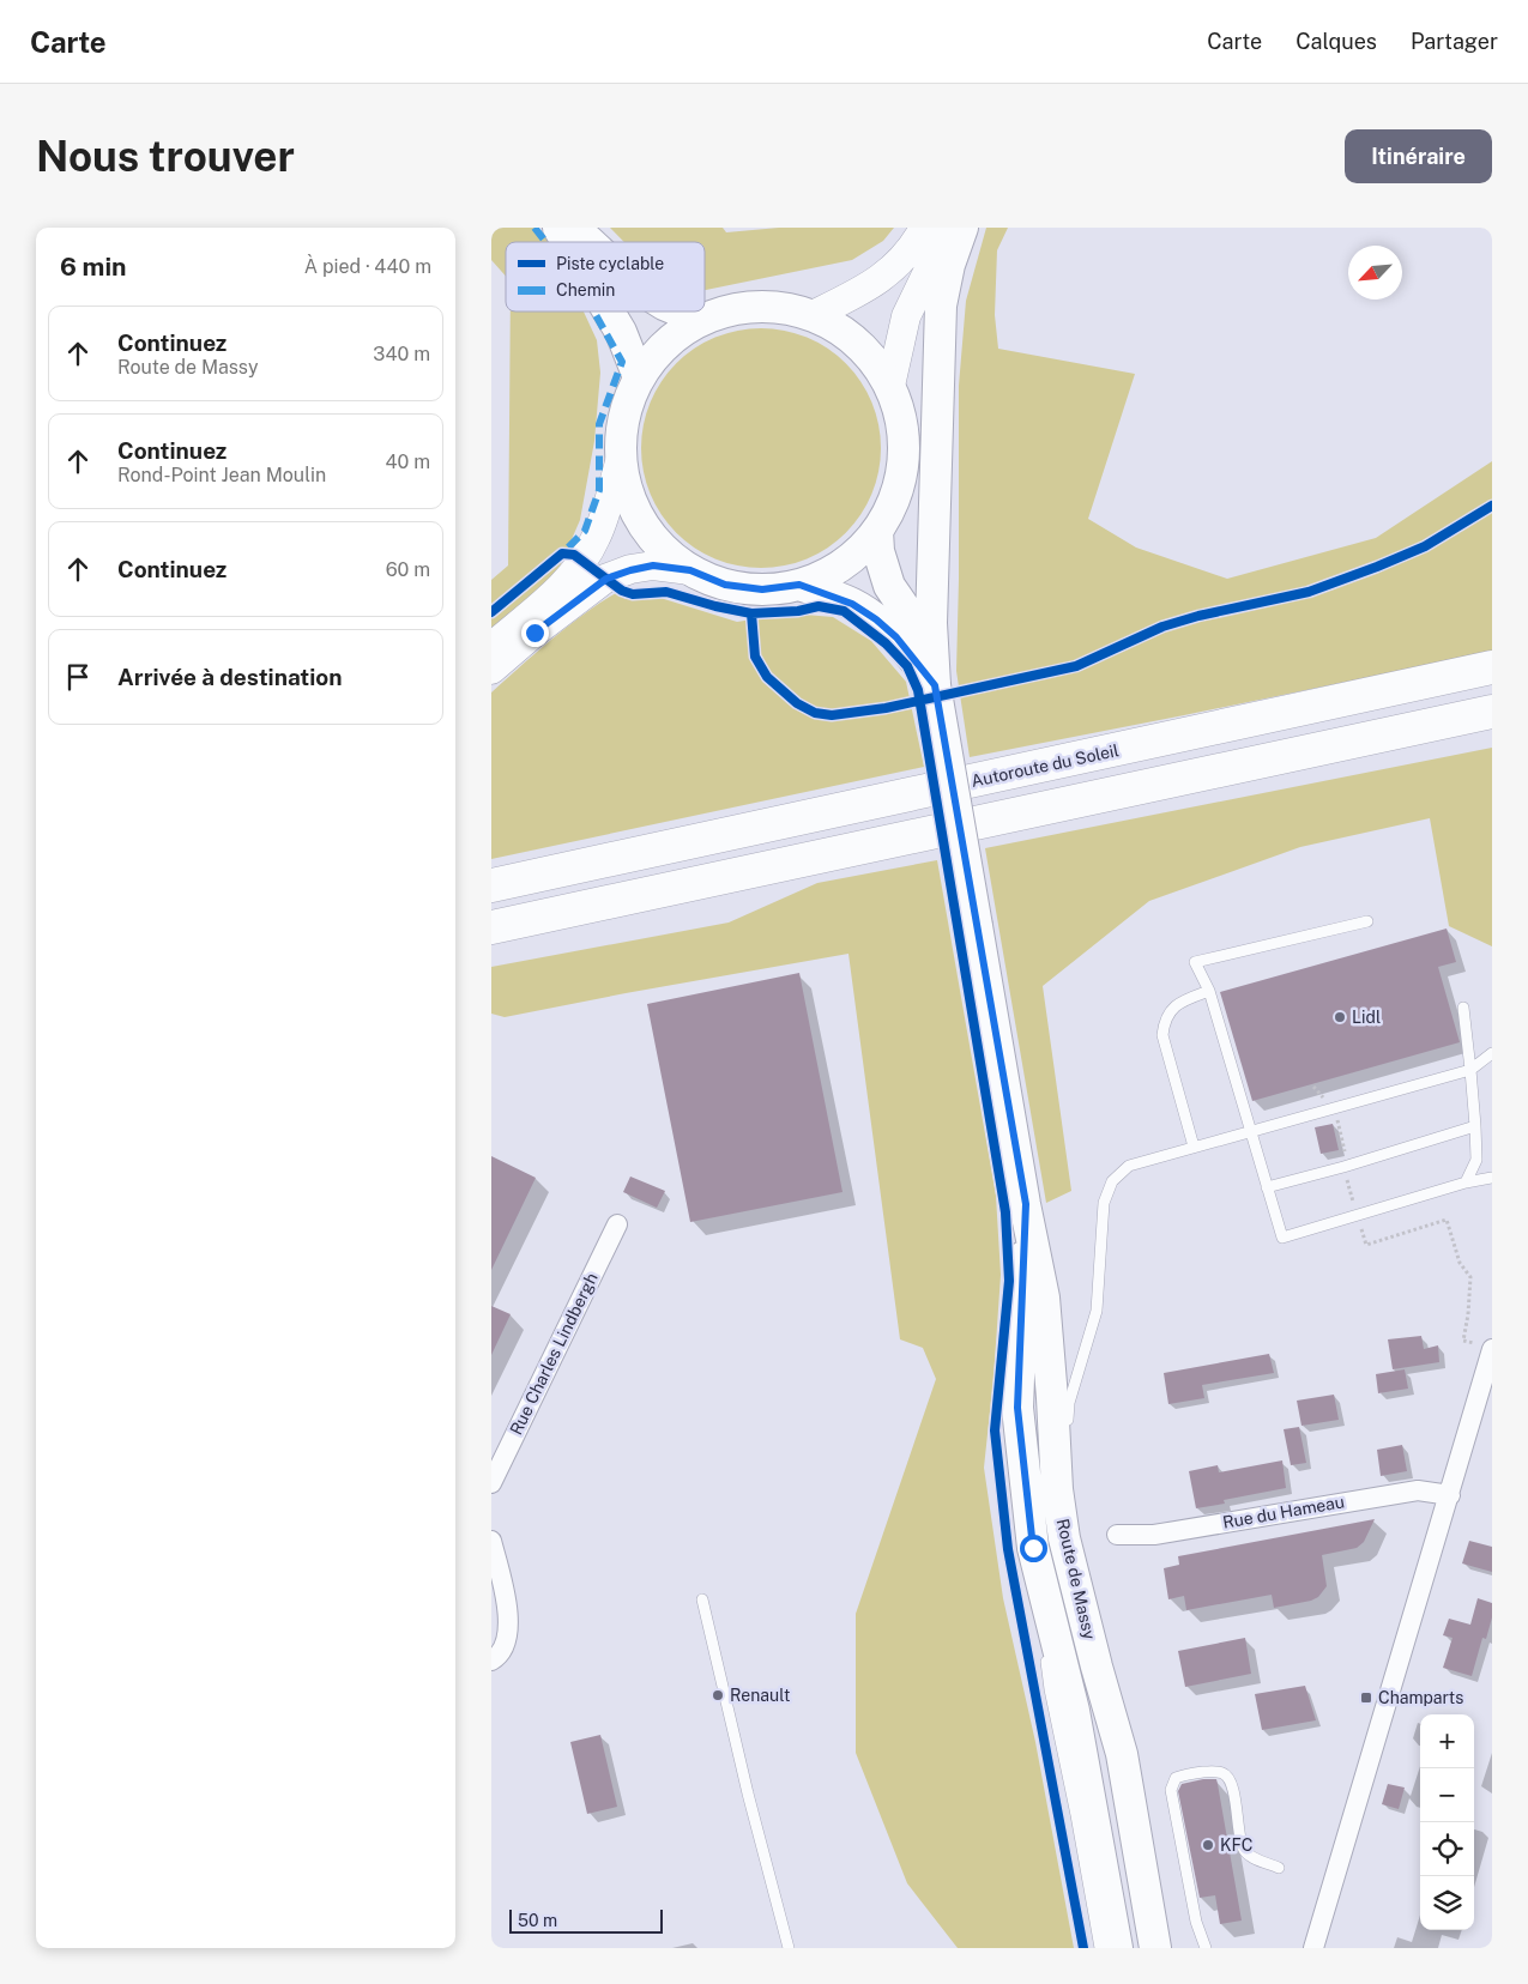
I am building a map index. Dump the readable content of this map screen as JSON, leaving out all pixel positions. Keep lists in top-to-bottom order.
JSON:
{
  "streets": {
    "highway": ["Autoroute du Soleil"],
    "main road": ["Route de Massy"],
    "street": ["Rue Charles Lindbergh", "Rue du Hameau"]
  },
  "places": {
    "other": ["Lidl", "Renault", "KFC"],
    "transit": ["Champarts"]
  },
  "legend": ["Piste cyclable", "Chemin"],
  "scale_bar": "50 m",
  "north": "bottom left",
  "page": {
    "header": "Carte",
    "nav": ["Carte", "Calques", "Partager"],
    "buttons": "Itinéraire",
    "title": "Nous trouver",
    "heading": ["6 min", "À pied · 440 m"],
    "list": [
      ["Continuez", "Route de Massy", "340 m"],
      ["Continuez", "Rond-Point Jean Moulin", "40 m"],
      ["Continuez", "60 m"],
      "Arrivée à destination"
    ],
    "map_buttons": ["+", "−"],
    "scale": "50 m"
  }
}
